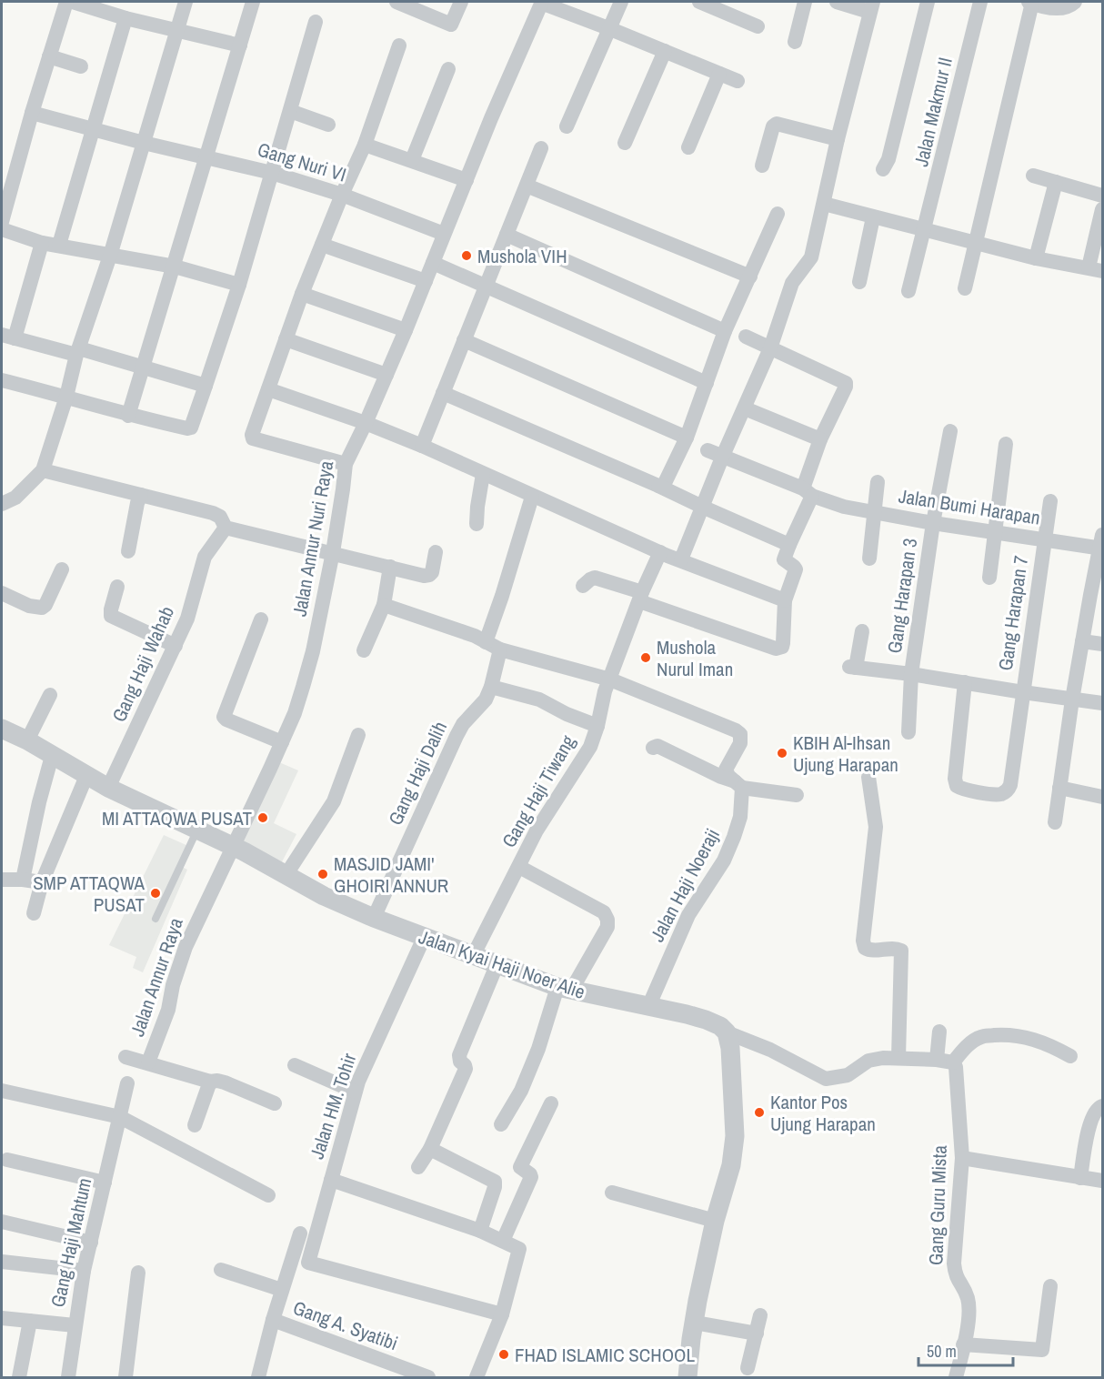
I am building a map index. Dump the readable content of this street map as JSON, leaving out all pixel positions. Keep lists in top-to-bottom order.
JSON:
{
  "streets": {
    "street": [
      "Jalan Makmur II",
      "Gang Nuri VI",
      "Jalan Bumi Harapan",
      "Jalan Annur Nuri Raya",
      "Gang Harapan 3",
      "Gang Harapan 7",
      "Gang Haji Wahab",
      "Gang Haji Dalih",
      "Gang Haji Tiwang",
      "Jalan Haji Noeraji",
      "Jalan Kyai Haji Noer Alie",
      "Jalan Annur Raya",
      "Jalan HM. Tohir",
      "Gang Guru Mista",
      "Gang Haji Mahtum",
      "Gang A. Syatibi"
    ]
  },
  "crossings": [
    ["Gang Nuri VI", "Jalan Annur Nuri Raya"],
    ["Jalan Bumi Harapan", "Gang Harapan 3"],
    ["Jalan Bumi Harapan", "Gang Harapan 7"],
    ["Jalan Annur Nuri Raya", "Jalan Kyai Haji Noer Alie"],
    ["Jalan Annur Nuri Raya", "Jalan Annur Raya"],
    ["Gang Haji Wahab", "Jalan Kyai Haji Noer Alie"],
    ["Gang Haji Dalih", "Jalan Kyai Haji Noer Alie"],
    ["Gang Haji Tiwang", "Jalan Haji Noeraji"],
    ["Gang Haji Tiwang", "Jalan Kyai Haji Noer Alie"],
    ["Jalan Haji Noeraji", "Jalan Kyai Haji Noer Alie"],
    ["Jalan Kyai Haji Noer Alie", "Jalan Annur Raya"],
    ["Jalan Kyai Haji Noer Alie", "Jalan HM. Tohir"]
  ],
  "places": [
    "Mushola VIH",
    "Mushola Nurul Iman",
    "KBIH Al-Ihsan Ujung Harapan",
    "MI ATTAQWA PUSAT",
    "MASJID JAMI' GHOIRI ANNUR",
    "SMP ATTAQWA PUSAT",
    "Kantor Pos Ujung Harapan",
    "FHAD ISLAMIC SCHOOL"
  ],
  "scale_bar": "50 m"
}
